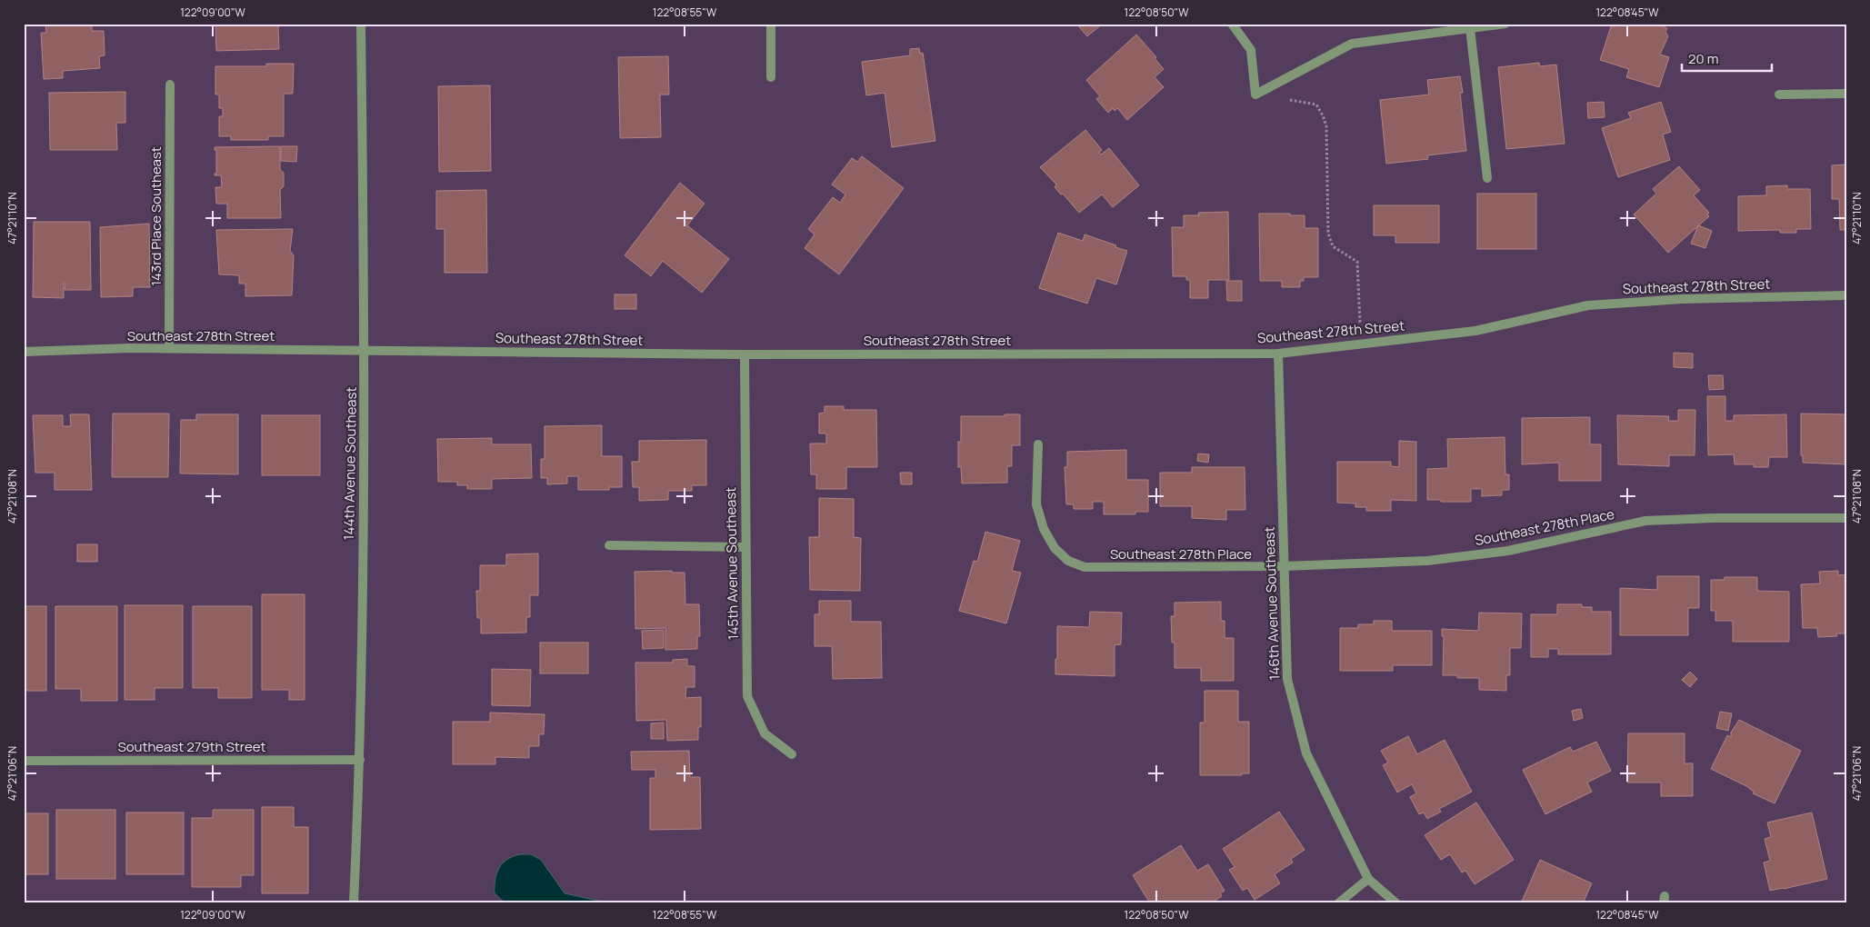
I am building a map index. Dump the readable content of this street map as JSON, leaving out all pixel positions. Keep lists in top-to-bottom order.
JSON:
{
  "streets": {
    "street": [
      "143rd Place Southeast",
      "Southeast 278th Street",
      "144th Avenue Southeast",
      "Southeast 278th Place",
      "145th Avenue Southeast",
      "146th Avenue Southeast",
      "Southeast 279th Street"
    ]
  },
  "crossings": [
    ["143rd Place Southeast", "Southeast 278th Street"],
    ["Southeast 278th Street", "144th Avenue Southeast"],
    ["Southeast 278th Street", "145th Avenue Southeast"],
    ["Southeast 278th Street", "146th Avenue Southeast"],
    ["144th Avenue Southeast", "Southeast 279th Street"],
    ["Southeast 278th Place", "146th Avenue Southeast"]
  ],
  "scale_bar": "20 m",
  "coordinates": [
    "122°09'00\"W",
    "122°08'55\"W",
    "122°08'50\"W",
    "122°08'45\"W",
    "47°21'10\"N",
    "47°21'08\"N",
    "47°21'06\"N"
  ]
}
